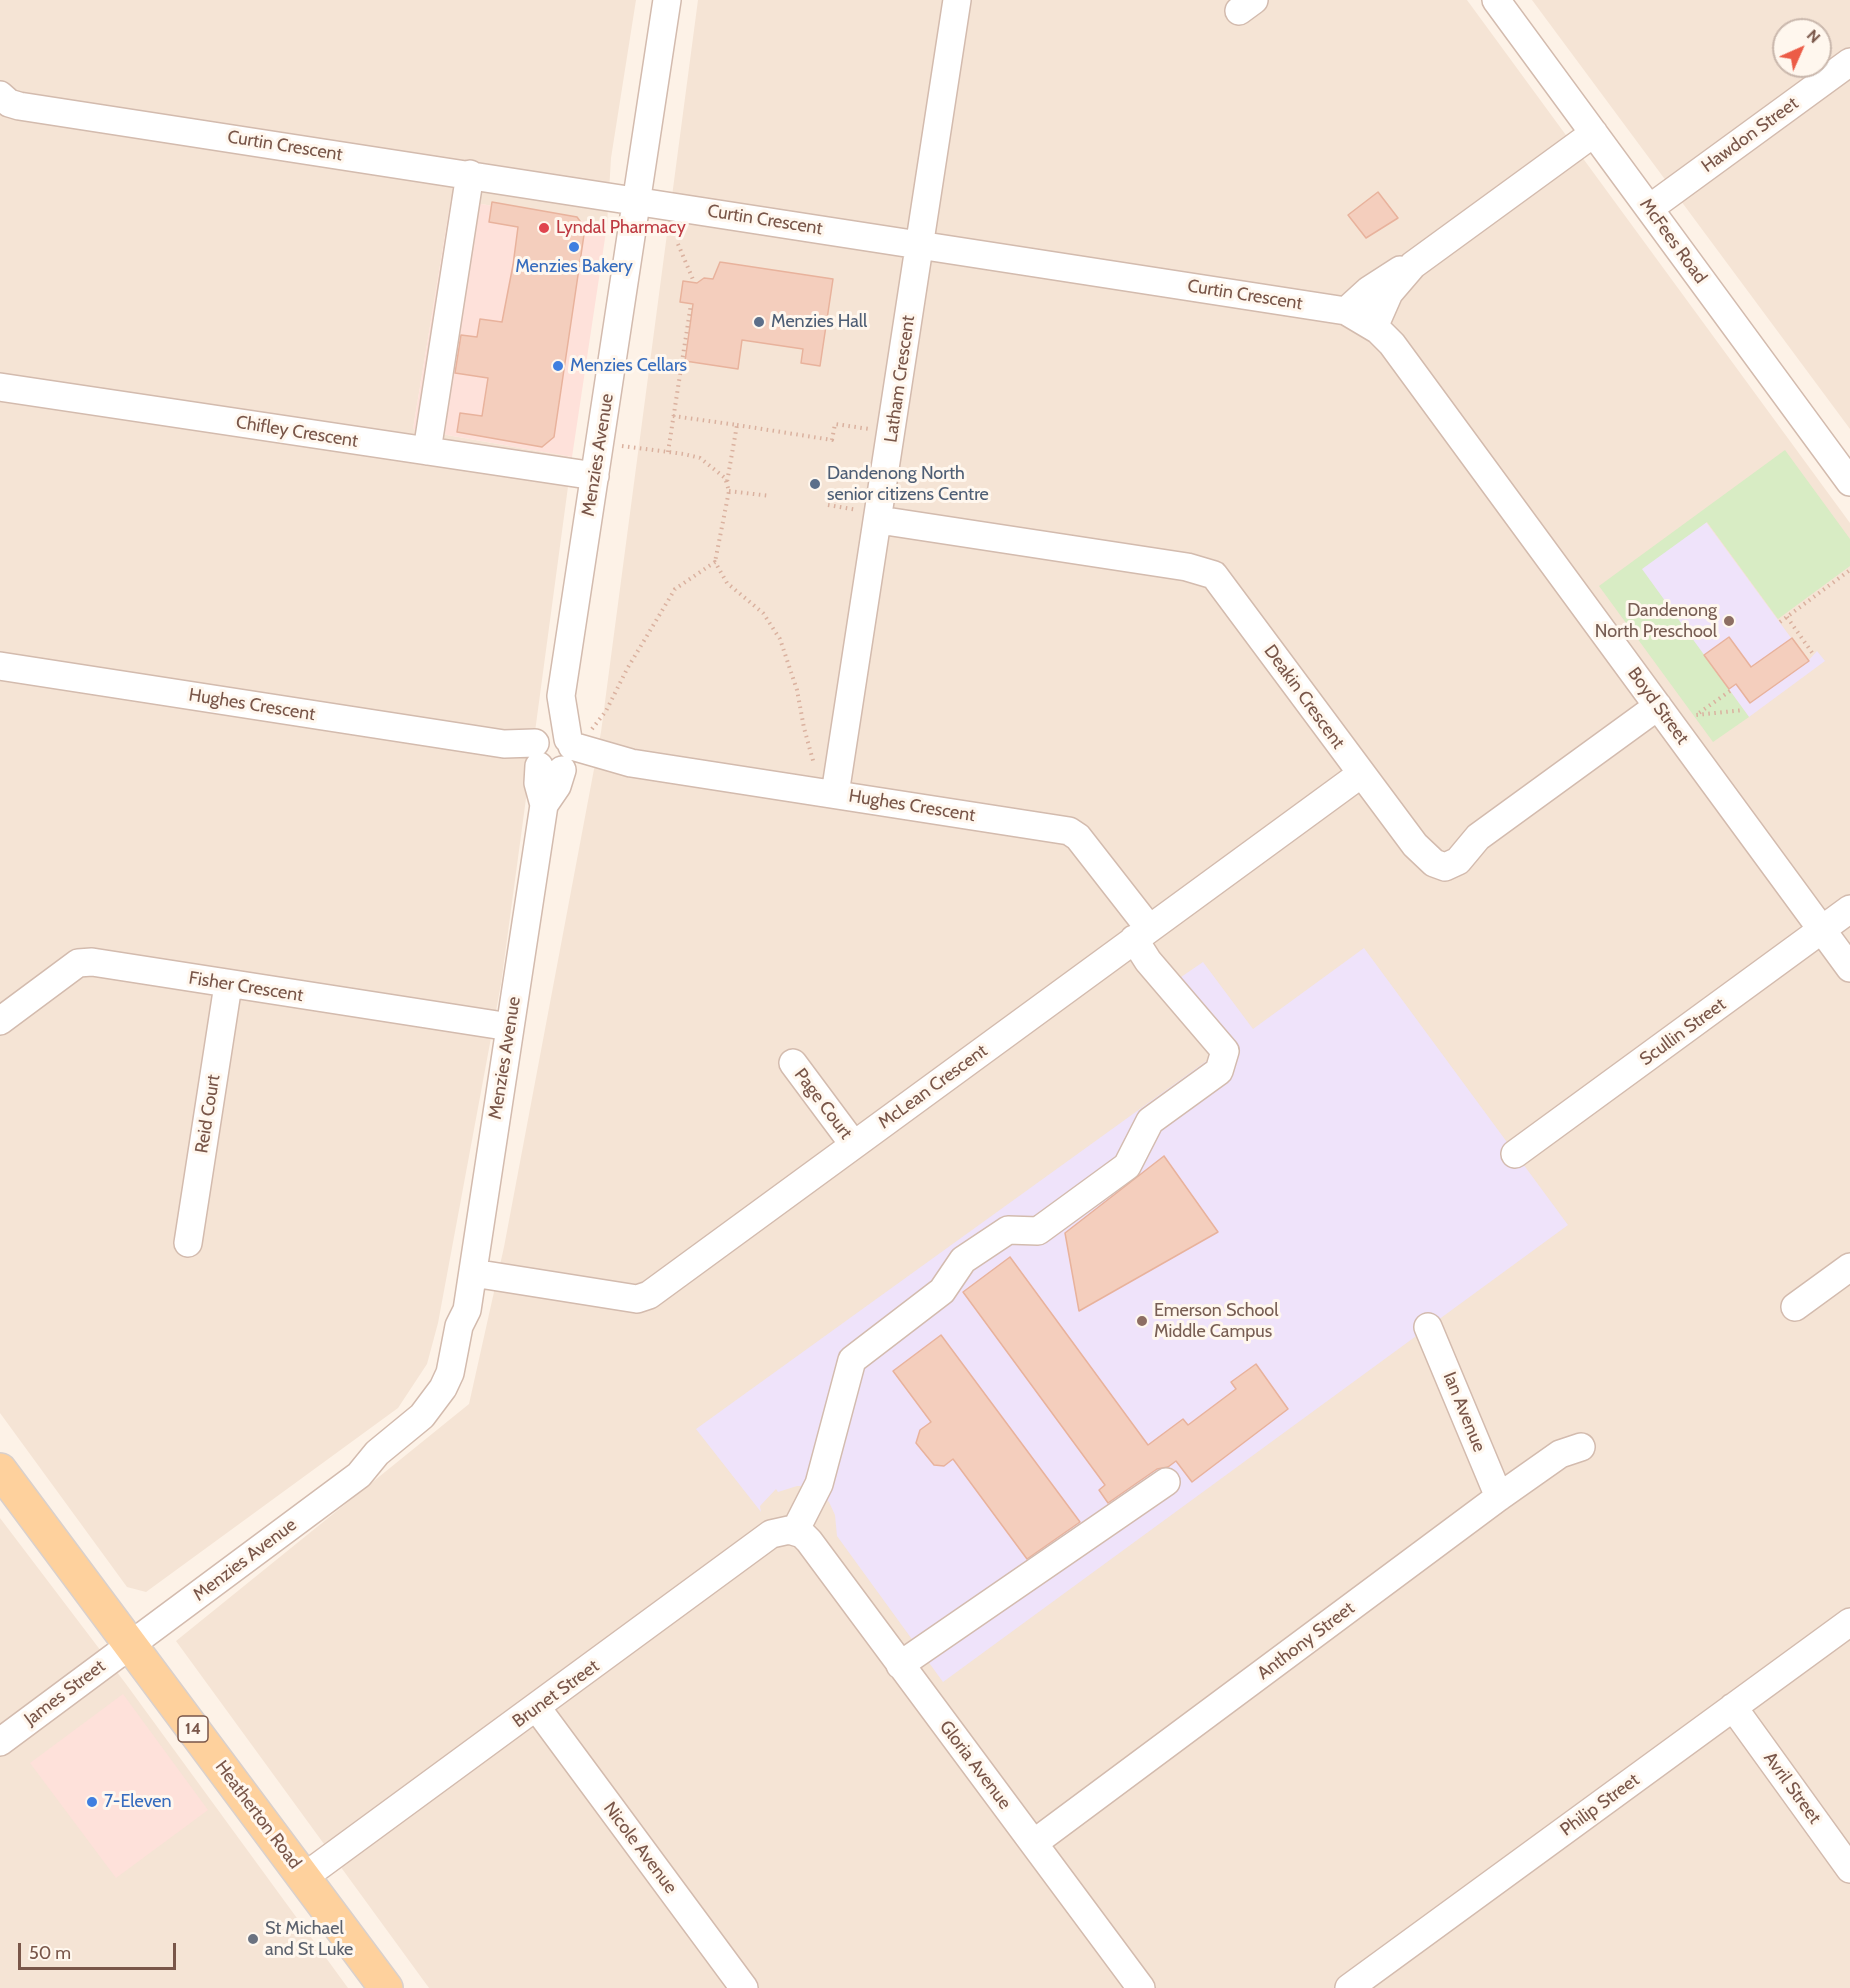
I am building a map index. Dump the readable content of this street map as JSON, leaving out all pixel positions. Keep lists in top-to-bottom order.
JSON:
{
  "streets": {
    "main road": ["14", "Heatherton Road"],
    "street": [
      "Hawdon Street",
      "Curtin Crescent",
      "McFees Road",
      "Latham Crescent",
      "Chifley Crescent",
      "Menzies Avenue",
      "Deakin Crescent",
      "Hughes Crescent",
      "Boyd Street",
      "Fisher Crescent",
      "Scullin Street",
      "McLean Crescent",
      "Page Court",
      "Reid Court",
      "Ian Avenue",
      "Anthony Street",
      "James Street",
      "Brunet Street",
      "Gloria Avenue",
      "Avril Street",
      "Philip Street",
      "Nicole Avenue"
    ]
  },
  "crossings": [
    ["Hawdon Street", "McFees Road"],
    ["Curtin Crescent", "Latham Crescent"],
    ["Curtin Crescent", "Menzies Avenue"],
    ["Curtin Crescent", "Boyd Street"],
    ["Latham Crescent", "Deakin Crescent"],
    ["Latham Crescent", "Hughes Crescent"],
    ["Chifley Crescent", "Menzies Avenue"],
    ["Menzies Avenue", "Hughes Crescent"],
    ["Menzies Avenue", "Fisher Crescent"],
    ["Menzies Avenue", "McLean Crescent"],
    ["Menzies Avenue", "James Street"],
    ["Menzies Avenue", "Heatherton Road"],
    ["Deakin Crescent", "Boyd Street"],
    ["Deakin Crescent", "McLean Crescent"],
    ["Hughes Crescent", "McLean Crescent"],
    ["Hughes Crescent", "Brunet Street"],
    ["Hughes Crescent", "Gloria Avenue"],
    ["Boyd Street", "Scullin Street"],
    ["Fisher Crescent", "Reid Court"],
    ["McLean Crescent", "Page Court"],
    ["Ian Avenue", "Anthony Street"],
    ["Anthony Street", "Gloria Avenue"],
    ["James Street", "Heatherton Road"],
    ["Brunet Street", "Gloria Avenue"],
    ["Brunet Street", "Heatherton Road"],
    ["Brunet Street", "Nicole Avenue"],
    ["Avril Street", "Philip Street"]
  ],
  "places": [
    "Lyndal Pharmacy",
    "Menzies Bakery",
    "Menzies Hall",
    "Menzies Cellars",
    "Dandenong North senior citizens Centre",
    "Dandenong North Preschool",
    "Emerson School Middle Campus",
    "7-Eleven",
    "St Michael and St Luke"
  ],
  "scale_bar": "50 m",
  "north": "top right"
}
